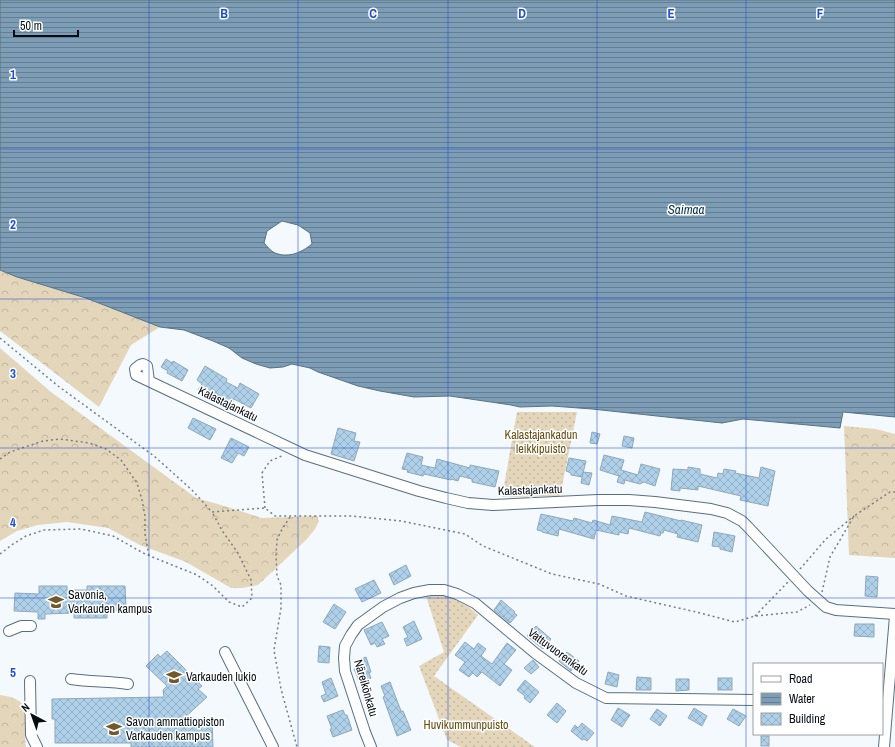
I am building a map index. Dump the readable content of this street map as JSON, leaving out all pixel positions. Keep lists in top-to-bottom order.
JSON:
{
  "streets": {
    "street": ["Kalastajankatu", "Vattuvuorenkatu", "Näreikönkatu"]
  },
  "crossings": [
    ["Vattuvuorenkatu", "Näreikönkatu"]
  ],
  "water": ["Saimaa"],
  "parks": ["Kalastajankadun leikkipuisto", "Huvikummunpuisto"],
  "places": {
    "school or university": ["Savonia, Varkauden kampus", "Varkauden lukio", "Savon ammattiopiston Varkauden kampus"]
  },
  "legend": ["Road", "Water", "Building"],
  "scale_bar": "50 m",
  "north": "top left",
  "grid": {
    "columns": [
      "B",
      "C",
      "D",
      "E",
      "F"
    ],
    "rows": [
      "1",
      "2",
      "3",
      "4",
      "5"
    ]
  }
}
